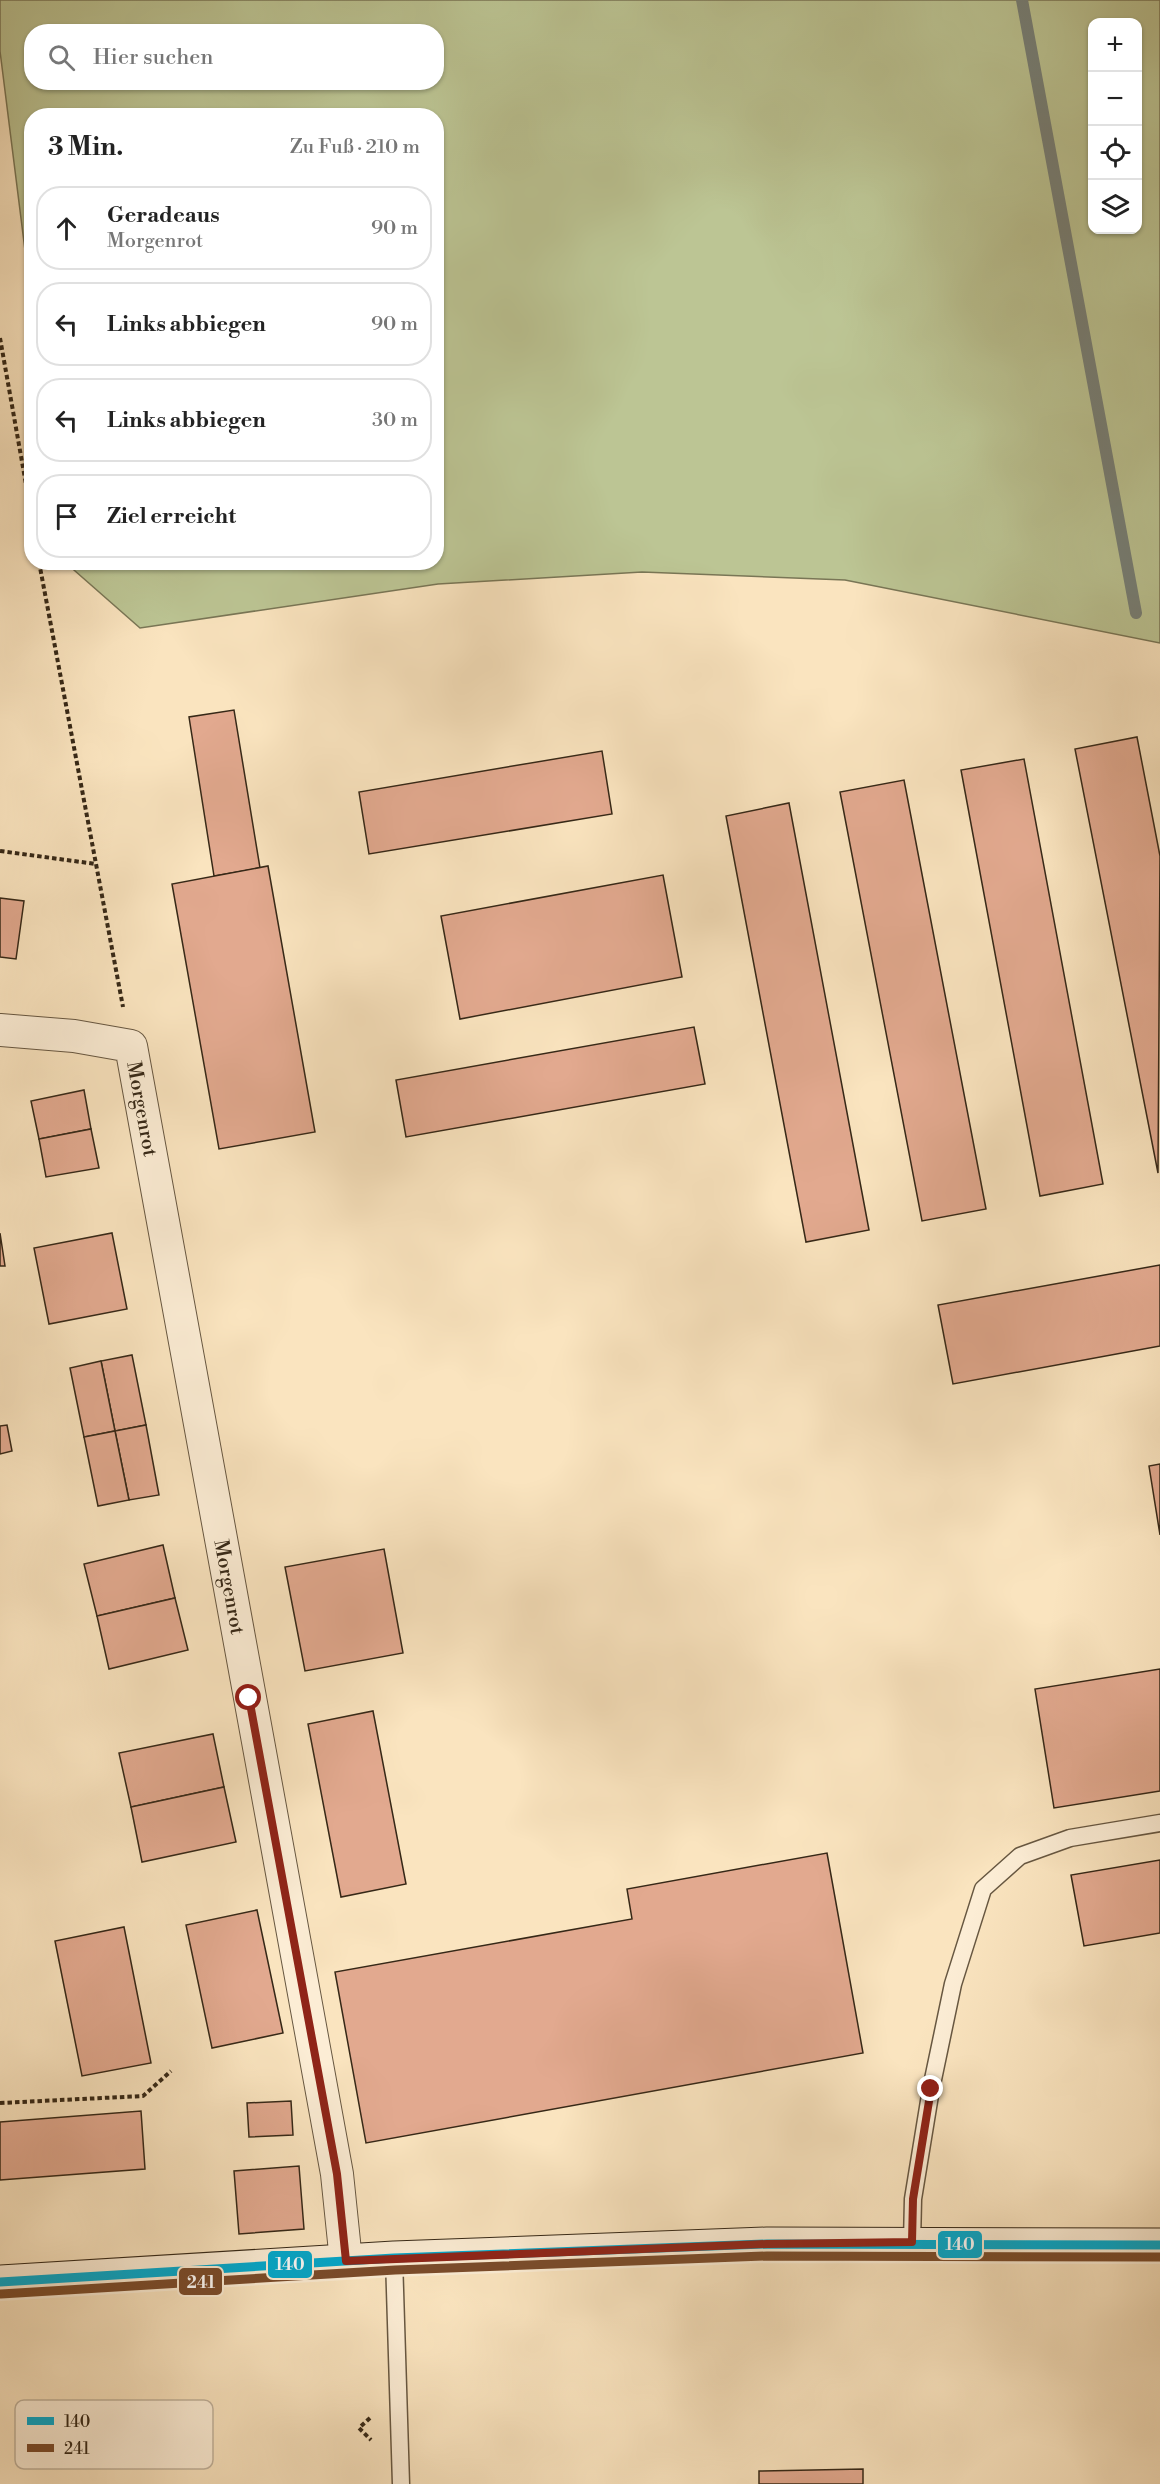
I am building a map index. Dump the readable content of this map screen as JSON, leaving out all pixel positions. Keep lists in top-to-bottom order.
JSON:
{
  "streets": {
    "street": ["Morgenrot"]
  },
  "lines": ["transit line 140", "transit line 241"],
  "legend": ["140", "241"],
  "page": {
    "map_buttons": ["+", "−"],
    "search": "Hier suchen",
    "heading": ["3 Min.", "Zu Fuß · 210 m"],
    "list": [
      ["Geradeaus", "Morgenrot", "90 m"],
      ["Links abbiegen", "90 m"],
      ["Links abbiegen", "30 m"],
      "Ziel erreicht"
    ]
  }
}
